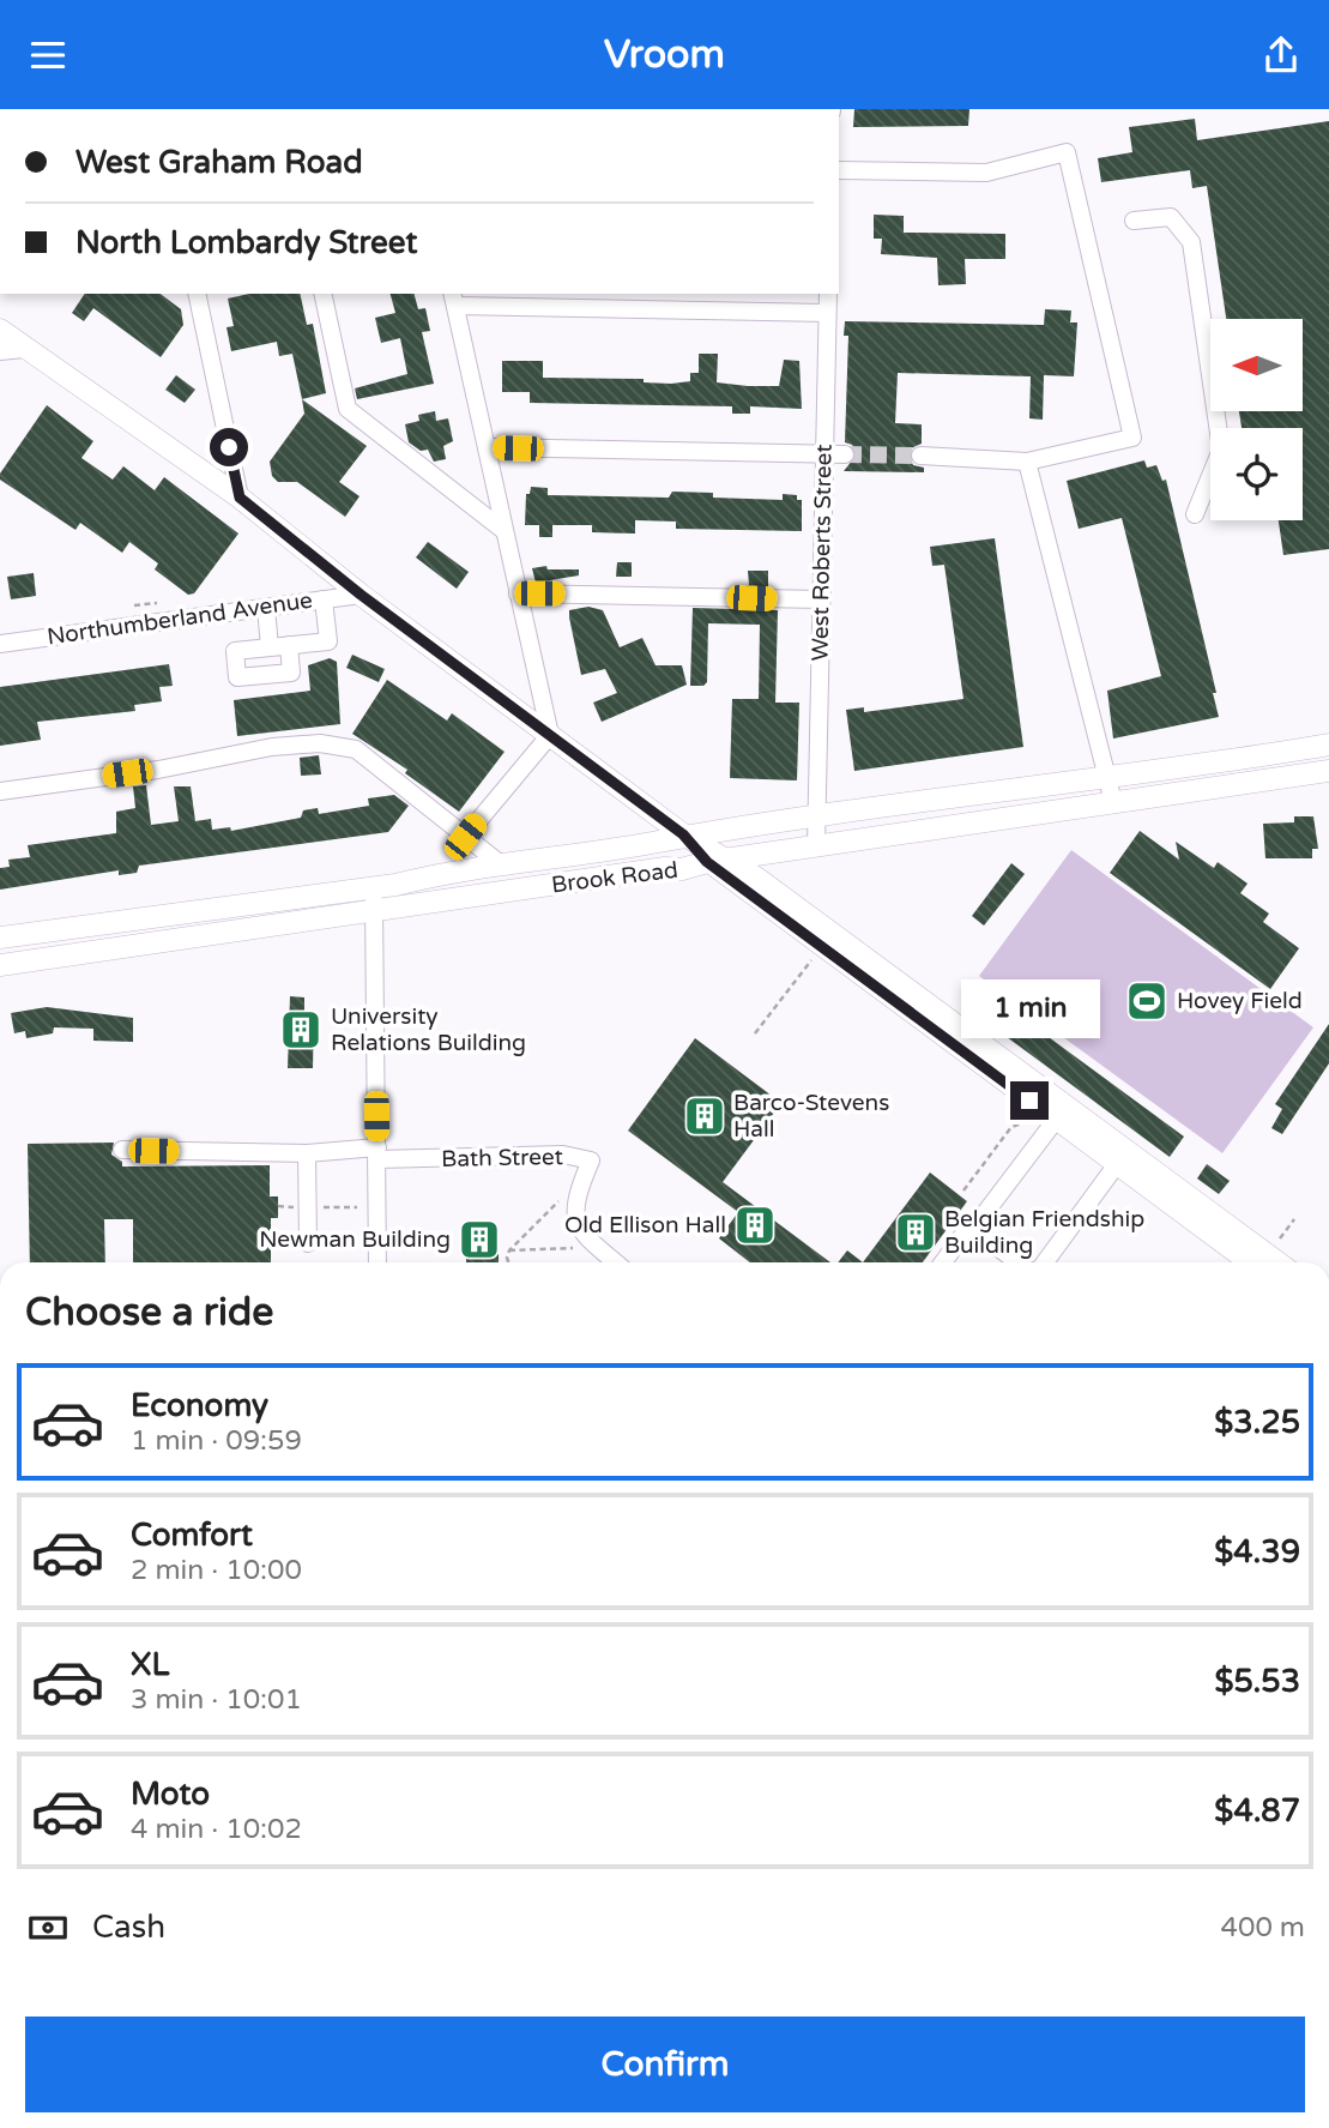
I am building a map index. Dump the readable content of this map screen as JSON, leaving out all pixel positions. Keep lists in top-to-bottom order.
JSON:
{
  "streets": {
    "main road": ["Brook Road"],
    "street": ["West Roberts Street", "Northumberland Avenue", "Bath Street"]
  },
  "crossings": [
    ["West Roberts Street", "Brook Road"]
  ],
  "places": {
    "sports": ["Hovey Field"],
    "building": [
      "University Relations Building",
      "Barco-Stevens Hall",
      "Old Ellison Hall",
      "Belgian Friendship Building",
      "Newman Building"
    ]
  },
  "north": "left",
  "page": {
    "header": "Vroom",
    "banner": ["West Graham Road", "North Lombardy Street"],
    "bubble": "1 min",
    "heading": "Choose a ride",
    "list": [
      {
        "name": "Economy",
        "note": "1 min · 09:59",
        "value": "$3.25"
      },
      {
        "name": "Comfort",
        "note": "2 min · 10:00",
        "value": "$4.39"
      },
      {
        "name": "XL",
        "note": "3 min · 10:01",
        "value": "$5.53"
      },
      {
        "name": "Moto",
        "note": "4 min · 10:02",
        "value": "$4.87"
      }
    ],
    "pay": ["Cash", "400 m"],
    "buttons": "Confirm"
  }
}
